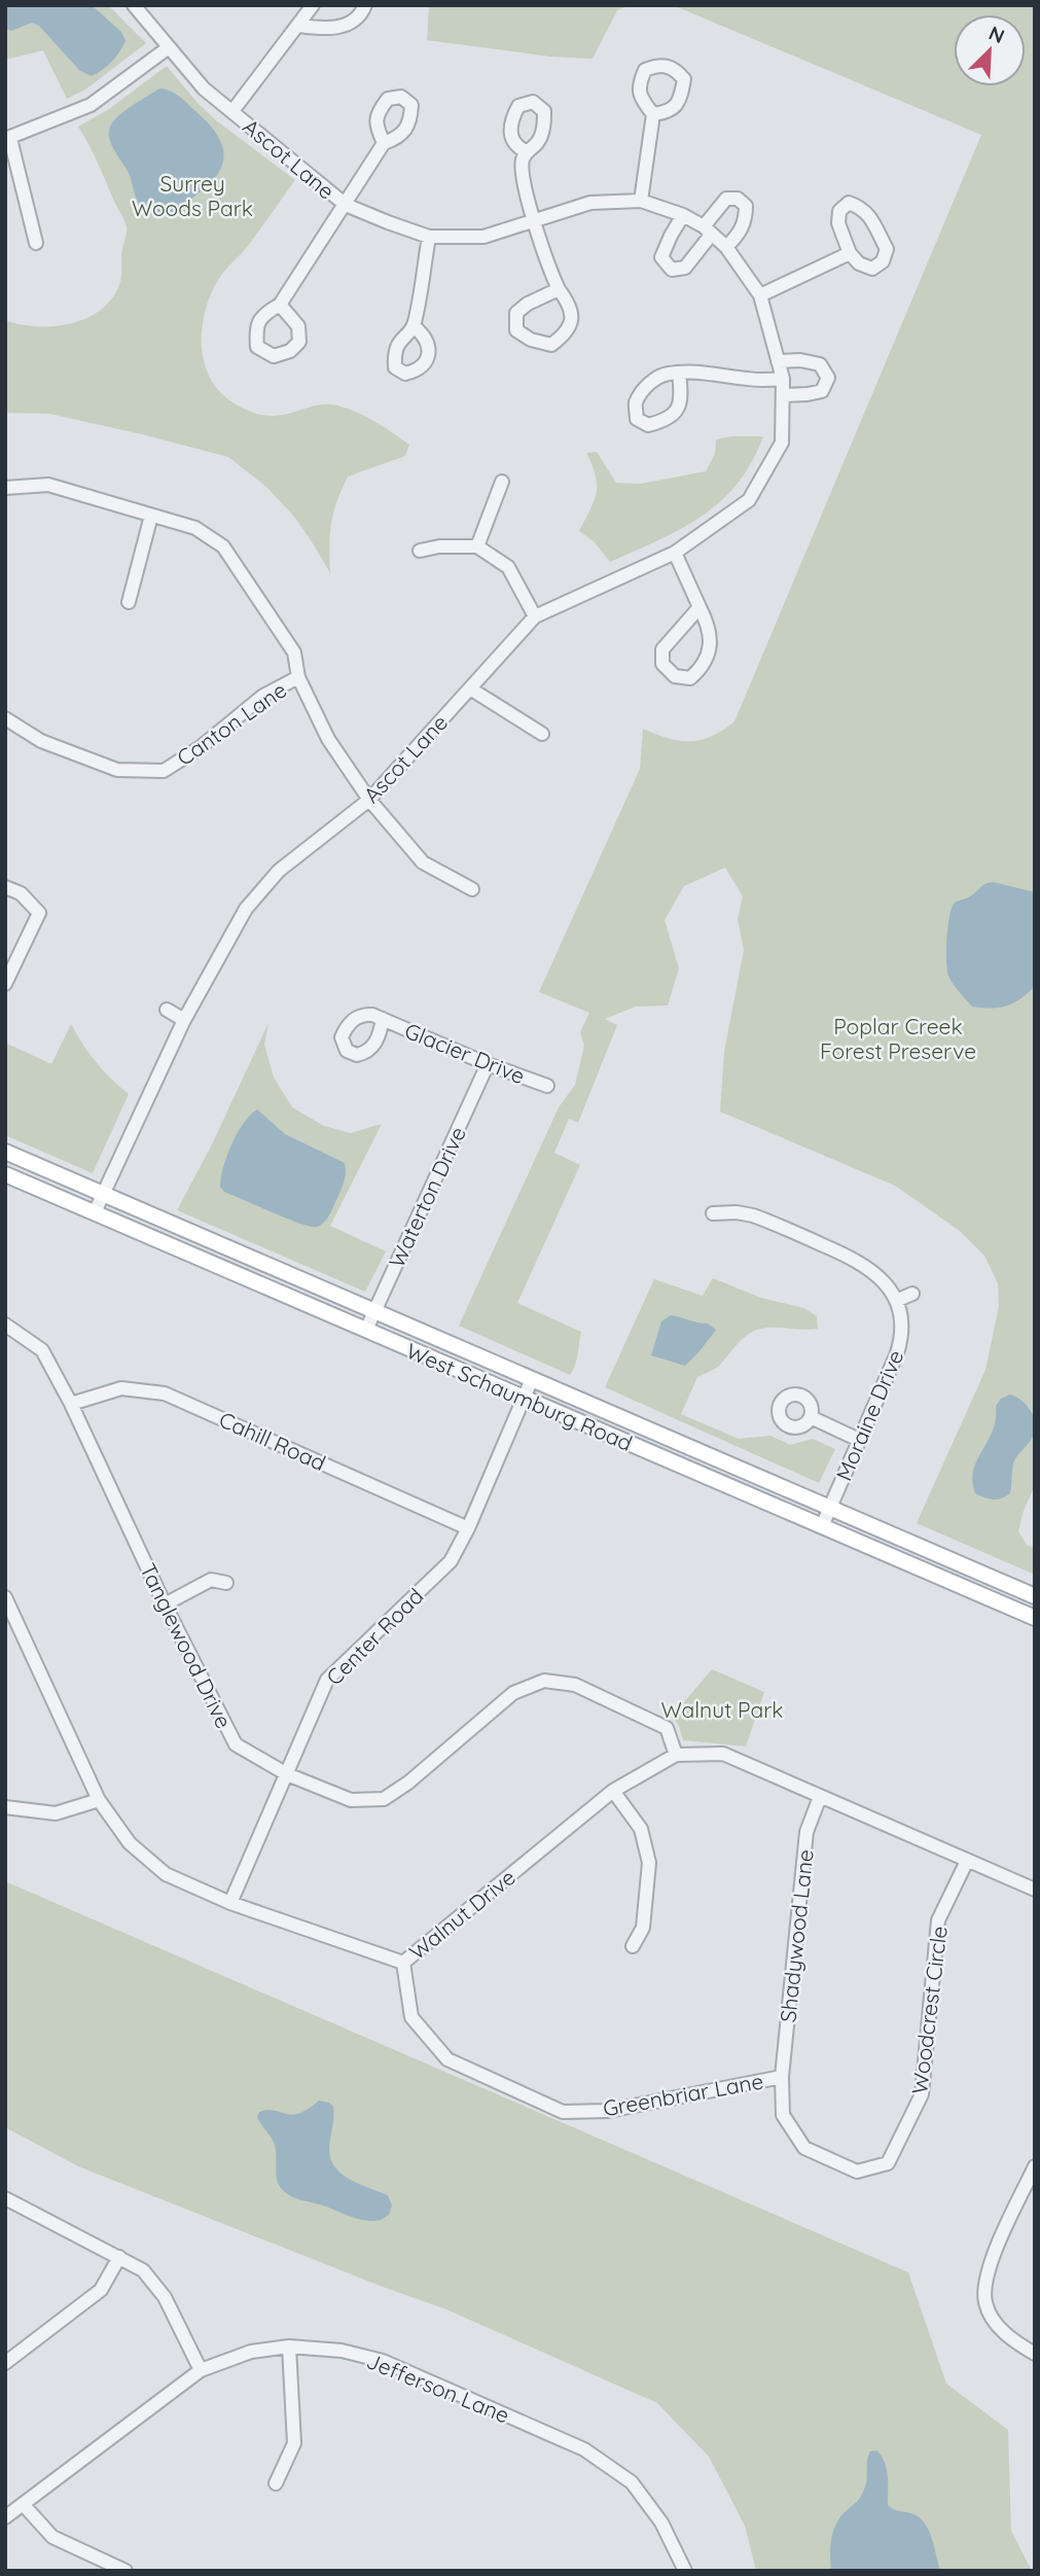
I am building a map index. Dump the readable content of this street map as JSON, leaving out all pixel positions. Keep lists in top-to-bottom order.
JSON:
{
  "streets": {
    "main road": ["West Schaumburg Road"],
    "street": [
      "Ascot Lane",
      "Canton Lane",
      "Glacier Drive",
      "Waterton Drive",
      "Moraine Drive",
      "Cahill Road",
      "Center Road",
      "Tanglewood Drive",
      "Walnut Drive",
      "Shadywood Lane",
      "Woodcrest Circle",
      "Greenbriar Lane",
      "Jefferson Lane"
    ]
  },
  "crossings": [
    ["Ascot Lane", "West Schaumburg Road"],
    ["Glacier Drive", "Waterton Drive"],
    ["Waterton Drive", "West Schaumburg Road"],
    ["West Schaumburg Road", "Moraine Drive"],
    ["West Schaumburg Road", "Center Road"],
    ["Cahill Road", "Center Road"],
    ["Cahill Road", "Tanglewood Drive"],
    ["Center Road", "Tanglewood Drive"],
    ["Center Road", "Walnut Drive"],
    ["Tanglewood Drive", "Walnut Drive"],
    ["Walnut Drive", "Shadywood Lane"],
    ["Walnut Drive", "Woodcrest Circle"],
    ["Walnut Drive", "Greenbriar Lane"],
    ["Shadywood Lane", "Woodcrest Circle"],
    ["Shadywood Lane", "Greenbriar Lane"],
    ["Woodcrest Circle", "Greenbriar Lane"]
  ],
  "parks": ["Surrey Woods Park", "Poplar Creek Forest Preserve", "Walnut Park"],
  "north": "top right"
}
